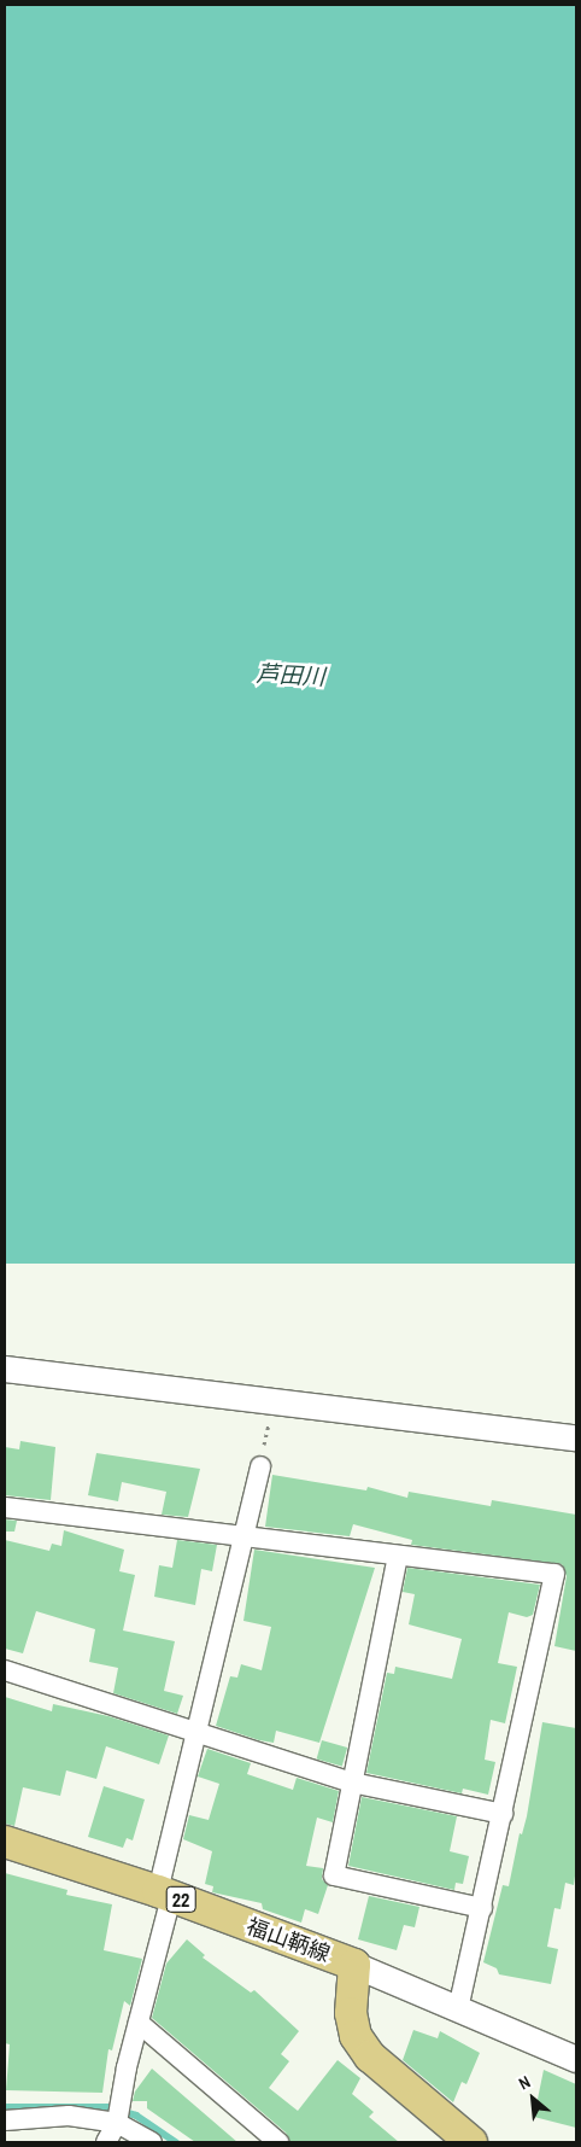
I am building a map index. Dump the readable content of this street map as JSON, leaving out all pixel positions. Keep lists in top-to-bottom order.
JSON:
{
  "streets": {
    "main road": ["22", "福山鞆線"]
  },
  "water": ["芦田川"],
  "north": "top left"
}
